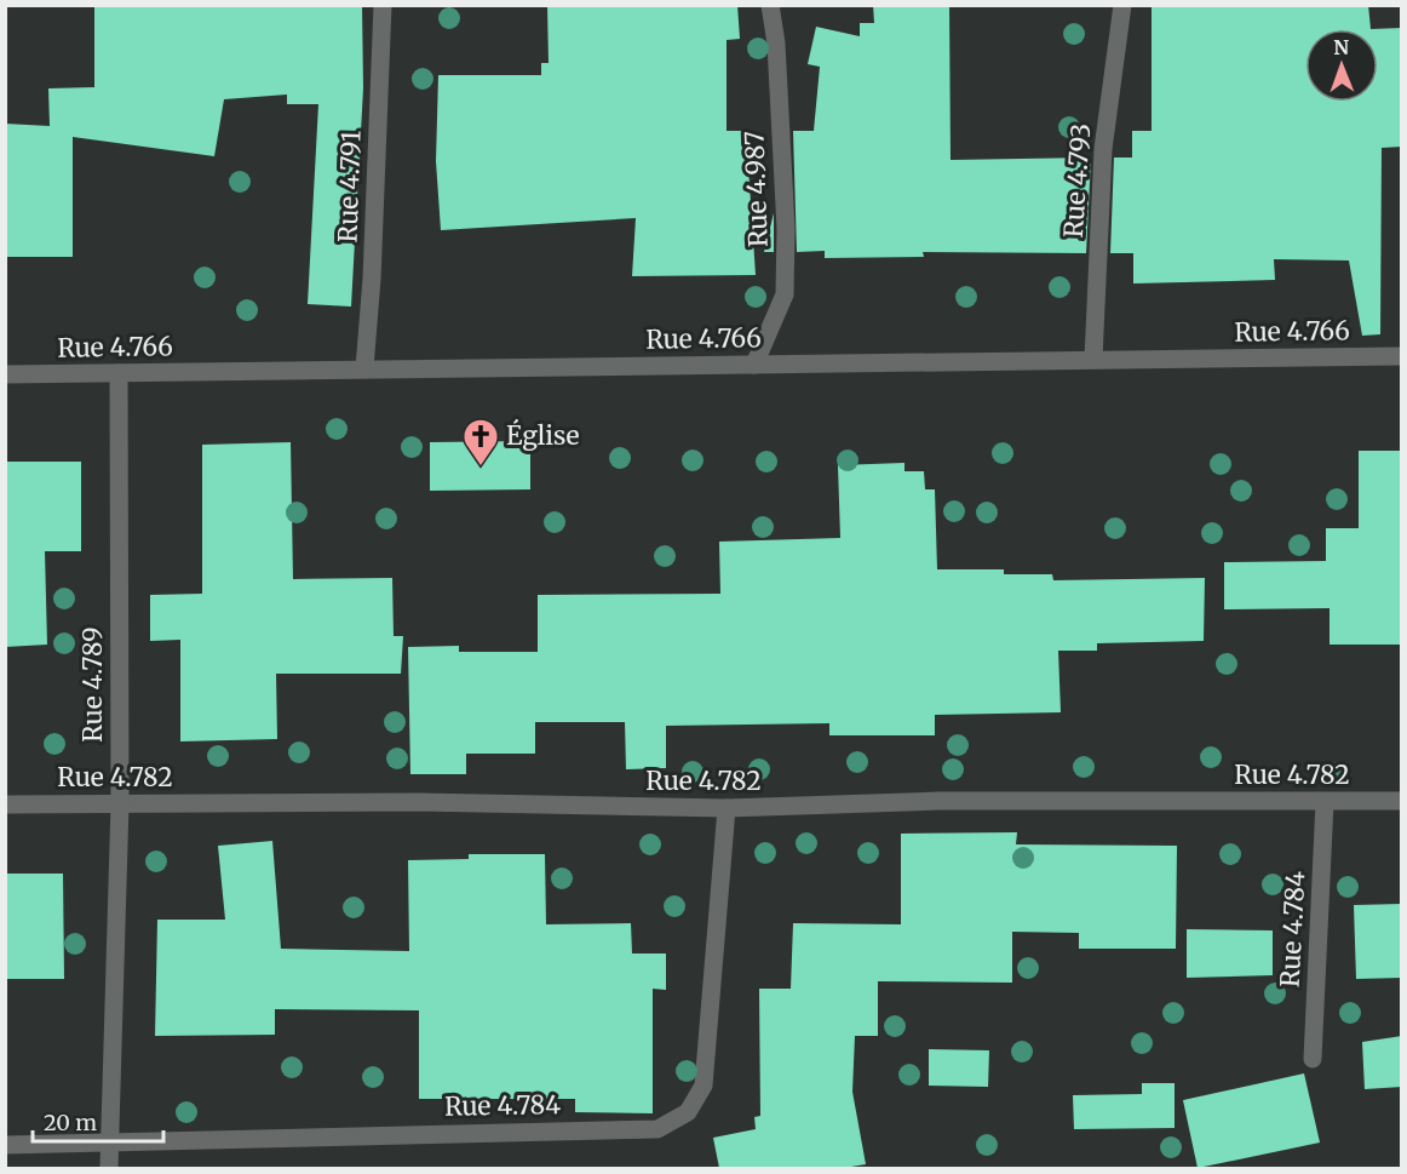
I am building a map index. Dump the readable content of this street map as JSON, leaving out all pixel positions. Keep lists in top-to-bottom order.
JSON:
{
  "streets": {
    "street": [
      "Rue 4.793",
      "Rue 4.791",
      "Rue 4.987",
      "Rue 4.766",
      "Rue 4.789",
      "Rue 4.782",
      "Rue 4.784"
    ]
  },
  "crossings": [
    ["Rue 4.793", "Rue 4.766"],
    ["Rue 4.791", "Rue 4.766"],
    ["Rue 4.987", "Rue 4.766"],
    ["Rue 4.766", "Rue 4.789"],
    ["Rue 4.789", "Rue 4.782"],
    ["Rue 4.789", "Rue 4.784"],
    ["Rue 4.782", "Rue 4.784"]
  ],
  "places": {
    "church": ["Église"]
  },
  "scale_bar": "20 m",
  "north": "top"
}
